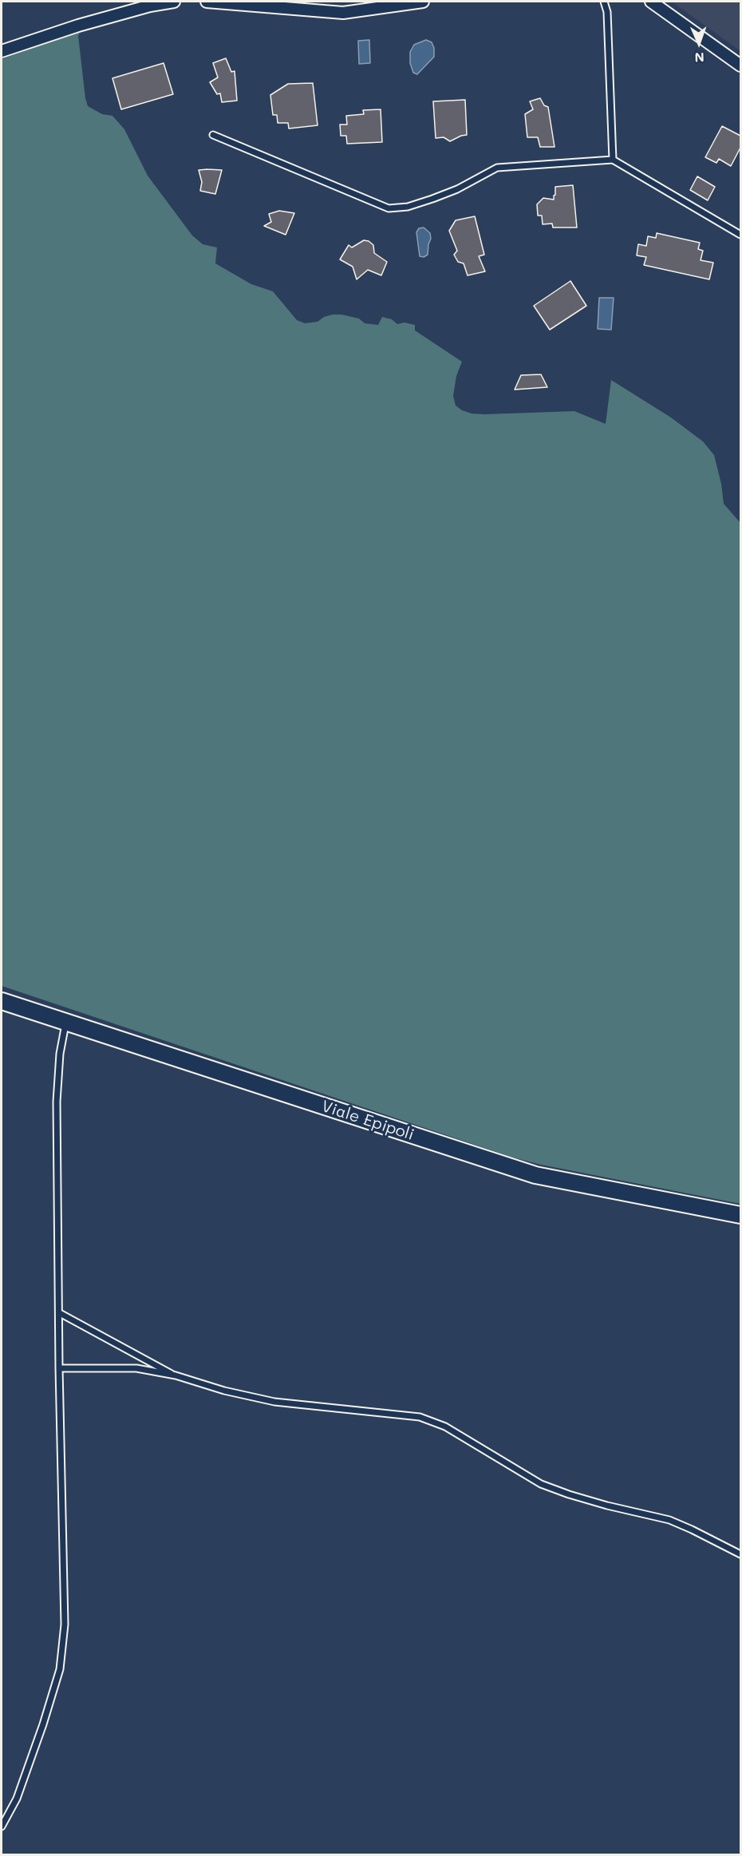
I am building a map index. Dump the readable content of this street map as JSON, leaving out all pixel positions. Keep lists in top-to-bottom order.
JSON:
{
  "streets": {
    "main road": ["Viale Epipoli"]
  },
  "north": "bottom"
}
